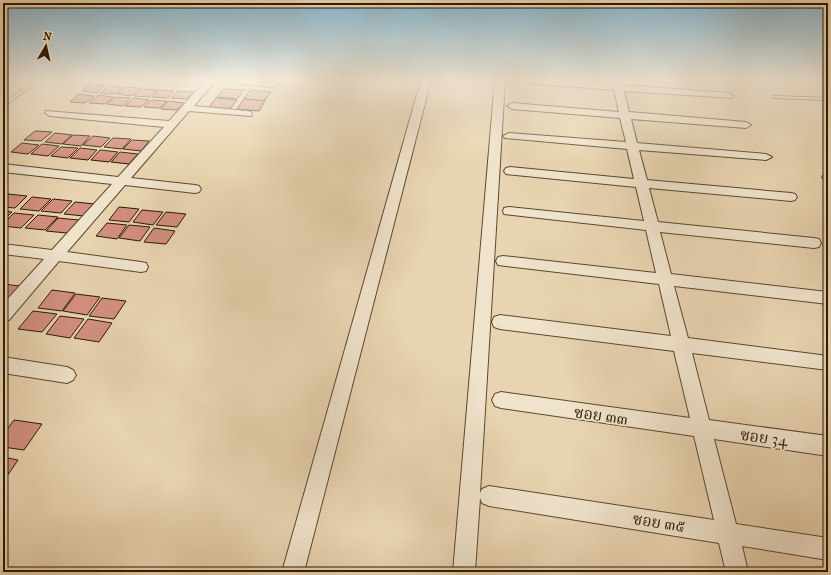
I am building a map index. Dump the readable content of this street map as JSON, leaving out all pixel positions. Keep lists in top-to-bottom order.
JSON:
{
  "streets": {
    "street": ["ซอย ๓๓", "ซอย 34", "ซอย ๓๕"]
  },
  "crossings": [
    ["ซอย ๓๓", "ซอย 34"]
  ],
  "north": "top"
}
